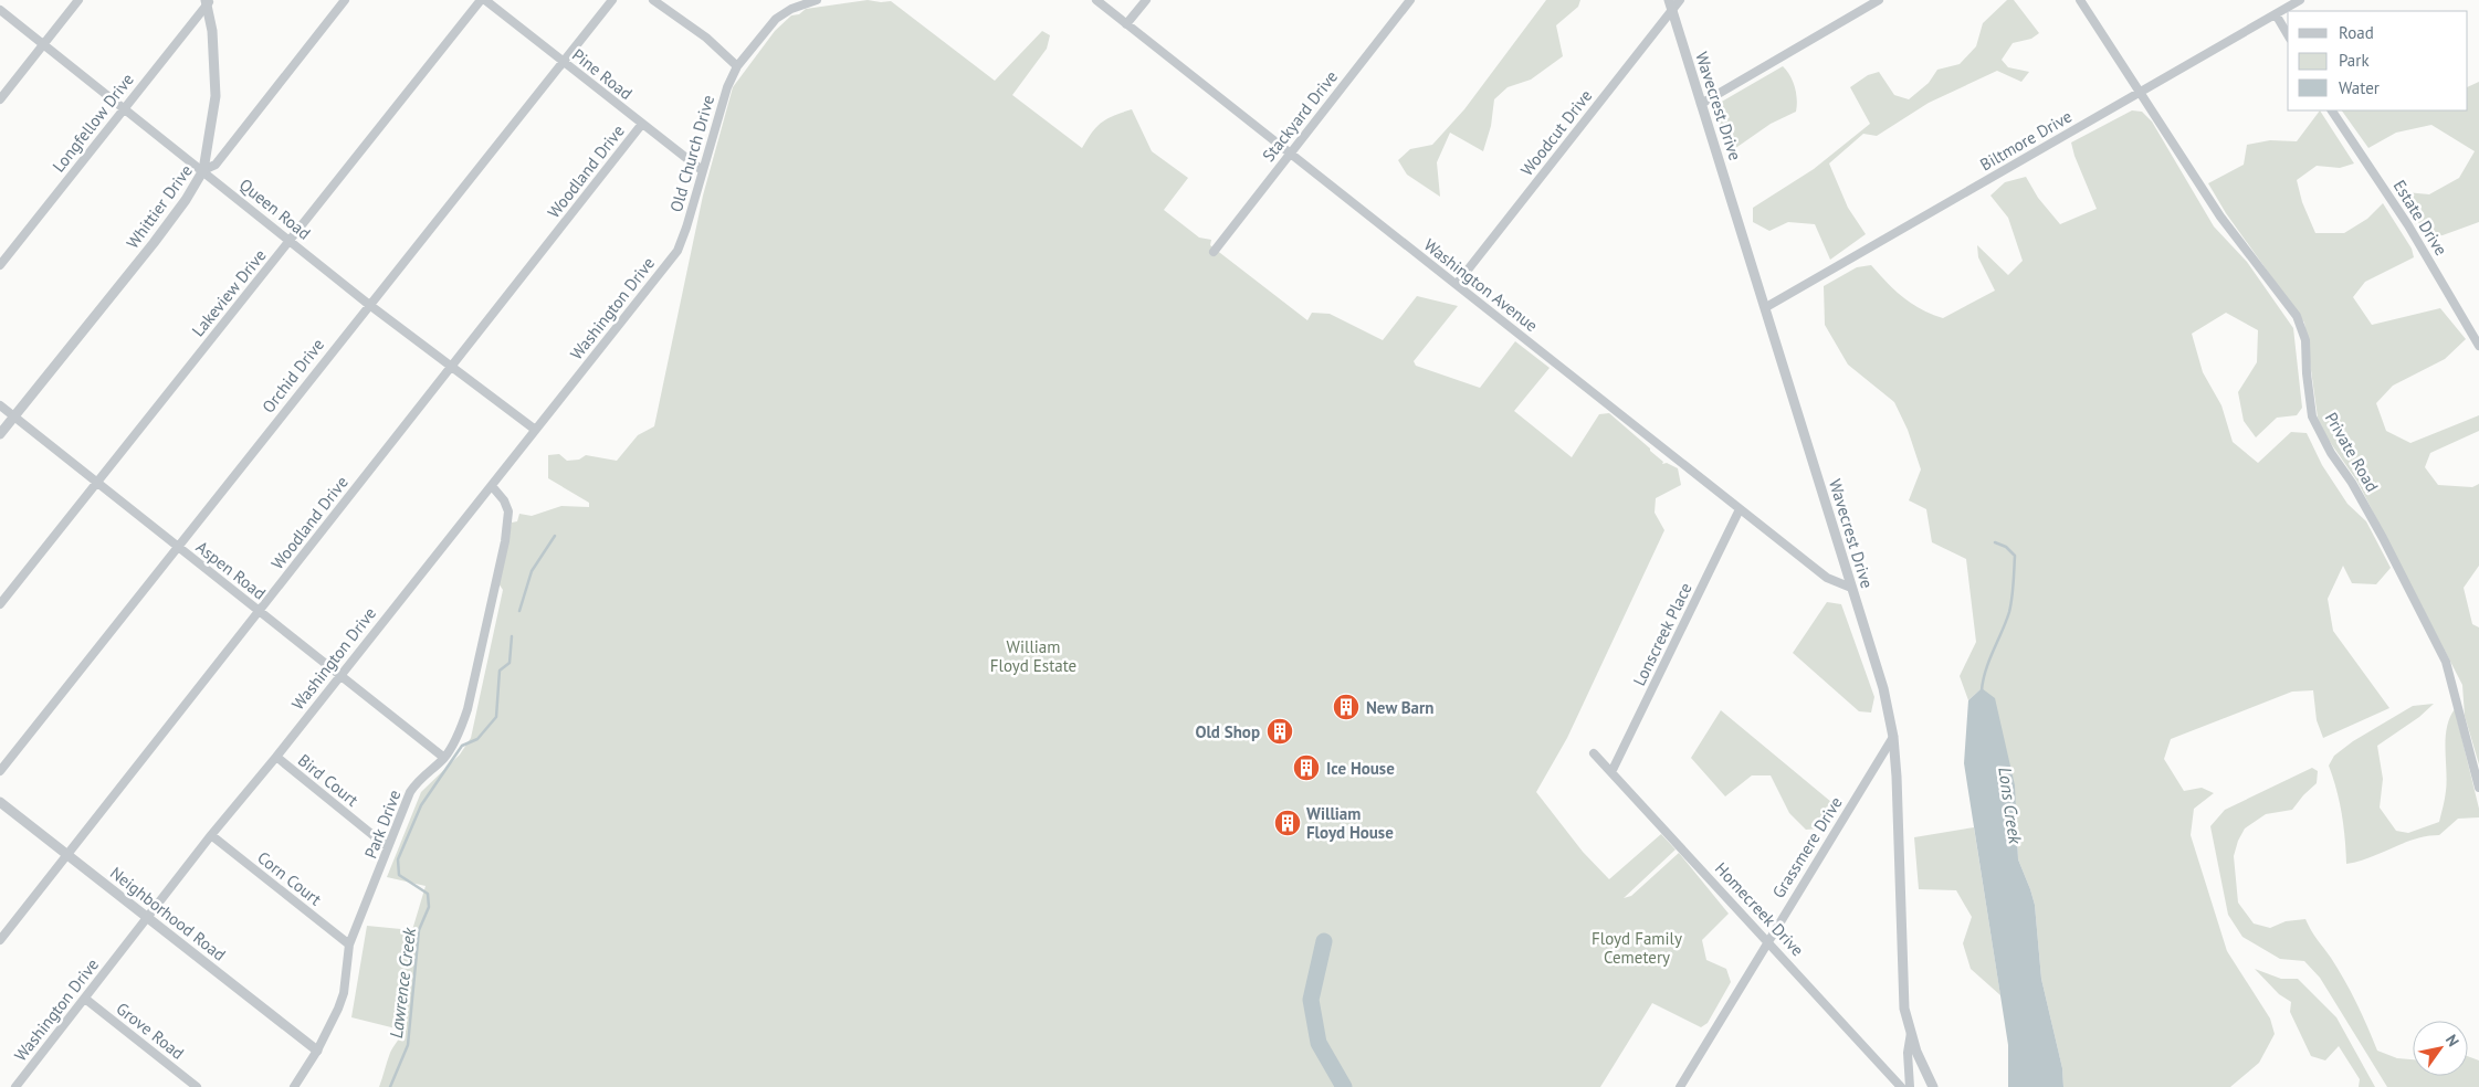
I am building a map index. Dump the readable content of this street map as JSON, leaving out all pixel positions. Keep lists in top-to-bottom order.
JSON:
{
  "streets": {
    "street": [
      "Pine Road",
      "Wavecrest Drive",
      "Stackyard Drive",
      "Longfellow Drive",
      "Woodcut Drive",
      "Biltmore Drive",
      "Old Church Drive",
      "Woodland Drive",
      "Whittier Drive",
      "Queen Road",
      "Estate Drive",
      "Washington Avenue",
      "Lakeview Drive",
      "Washington Drive",
      "Orchid Drive",
      "Private Road",
      "Aspen Road",
      "Lonscreek Place",
      "Bird Court",
      "Park Drive",
      "Grassmere Drive",
      "Corn Court",
      "Homecreek Drive",
      "Neighborhood Road",
      "Grove Road"
    ]
  },
  "crossings": [
    ["Pine Road", "Old Church Drive"],
    ["Pine Road", "Woodland Drive"],
    ["Pine Road", "Orchid Drive"],
    ["Wavecrest Drive", "Woodcut Drive"],
    ["Wavecrest Drive", "Biltmore Drive"],
    ["Wavecrest Drive", "Washington Avenue"],
    ["Wavecrest Drive", "Grassmere Drive"],
    ["Stackyard Drive", "Washington Avenue"],
    ["Longfellow Drive", "Queen Road"],
    ["Woodcut Drive", "Washington Avenue"],
    ["Biltmore Drive", "Private Road"],
    ["Old Church Drive", "Washington Drive"],
    ["Woodland Drive", "Queen Road"],
    ["Woodland Drive", "Aspen Road"],
    ["Woodland Drive", "Neighborhood Road"],
    ["Whittier Drive", "Queen Road"],
    ["Whittier Drive", "Aspen Road"],
    ["Queen Road", "Lakeview Drive"],
    ["Queen Road", "Washington Drive"],
    ["Queen Road", "Orchid Drive"],
    ["Washington Avenue", "Lonscreek Place"],
    ["Lakeview Drive", "Aspen Road"],
    ["Washington Drive", "Aspen Road"],
    ["Washington Drive", "Bird Court"],
    ["Washington Drive", "Park Drive"],
    ["Washington Drive", "Corn Court"],
    ["Washington Drive", "Neighborhood Road"],
    ["Washington Drive", "Grove Road"],
    ["Orchid Drive", "Aspen Road"],
    ["Aspen Road", "Park Drive"],
    ["Lonscreek Place", "Homecreek Drive"],
    ["Bird Court", "Park Drive"],
    ["Park Drive", "Corn Court"],
    ["Park Drive", "Neighborhood Road"],
    ["Grassmere Drive", "Homecreek Drive"]
  ],
  "water": ["Lons Creek", "Lawrence Creek"],
  "parks": ["William Floyd Estate", "Floyd Family Cemetery"],
  "places": {
    "building": [
      "New Barn",
      "Old Shop",
      "Ice House",
      "William Floyd House"
    ]
  },
  "legend": ["Road", "Park", "Water"],
  "north": "top right"
}
